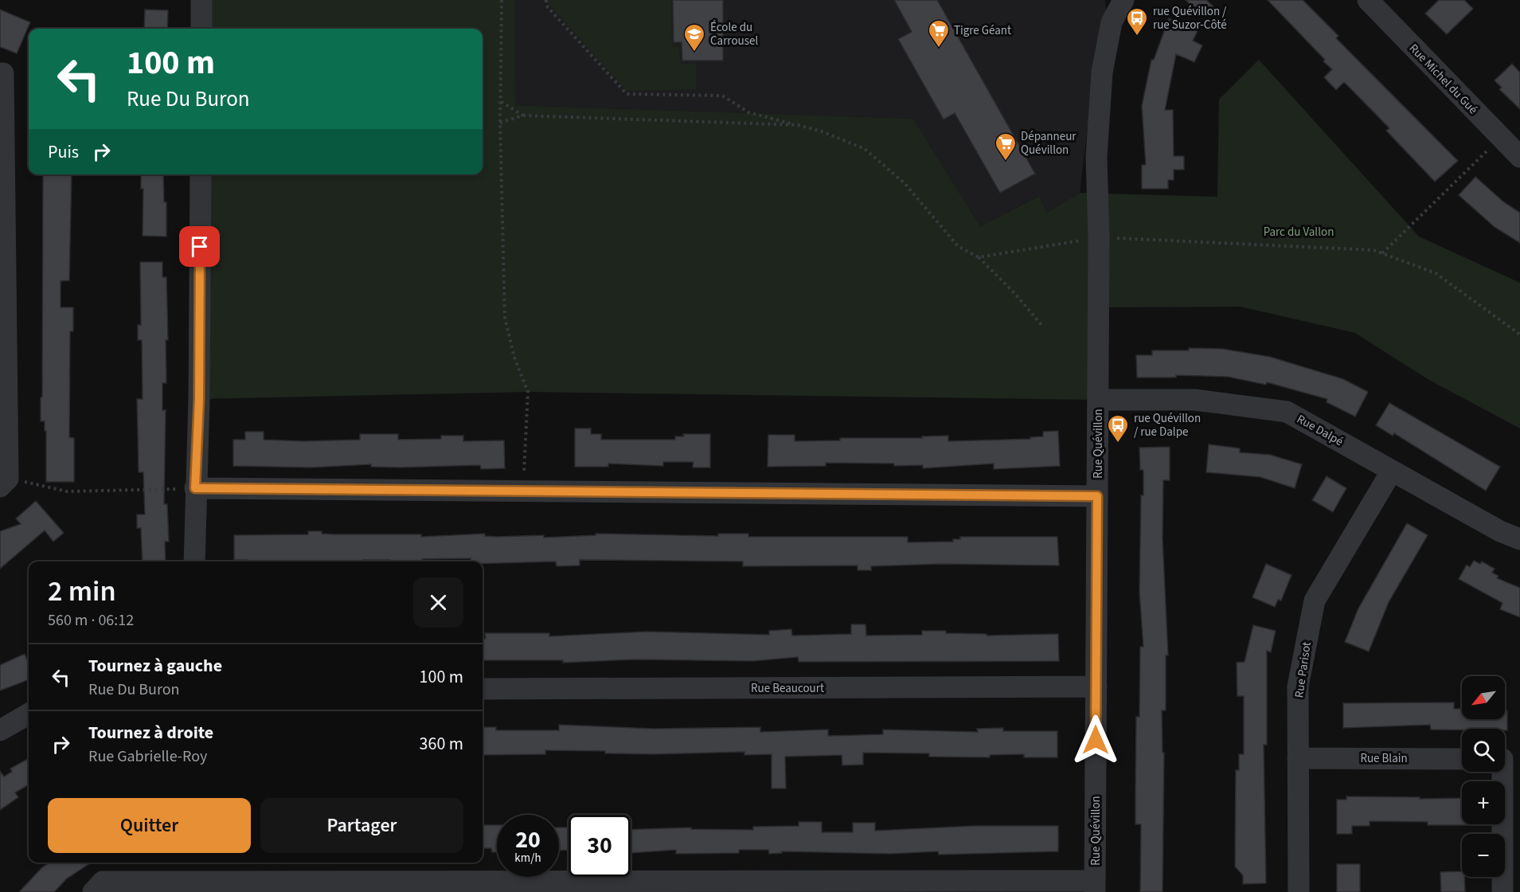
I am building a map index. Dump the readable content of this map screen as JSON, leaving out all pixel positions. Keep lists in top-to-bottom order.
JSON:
{
  "streets": {
    "street": [
      "Rue Michel du Gué",
      "Rue Dalpé",
      "Rue Quévillon",
      "Rue Parisot",
      "Rue Beaucourt",
      "Rue Blain"
    ]
  },
  "crossings": [
    ["Rue Dalpé", "Rue Quévillon"],
    ["Rue Dalpé", "Rue Parisot"],
    ["Rue Quévillon", "Rue Beaucourt"],
    ["Rue Parisot", "Rue Blain"]
  ],
  "parks": ["Parc du Vallon"],
  "places": {
    "bus stop": ["rue Quévillon / rue Suzor-Côté", "rue Quévillon / rue Dalpe"],
    "supermarket": ["Tigre Géant", "Dépanneur Quévillon"],
    "school or university": ["École du Carrousel"]
  },
  "north": "bottom left",
  "page": {
    "turn": ["100 m", "Rue Du Buron"],
    "then": "Puis",
    "heading": ["2 min", "560 m · 06:12"],
    "list": [
      {
        "name": "Tournez à gauche",
        "note": "Rue Du Buron",
        "value": "100 m"
      },
      {
        "name": "Tournez à droite",
        "note": "Rue Gabrielle-Roy",
        "value": "360 m"
      }
    ],
    "map_buttons": ["+", "−"],
    "buttons": ["Quitter", "Partager"],
    "speed": "20 km/h",
    "limit": "30"
  }
}
